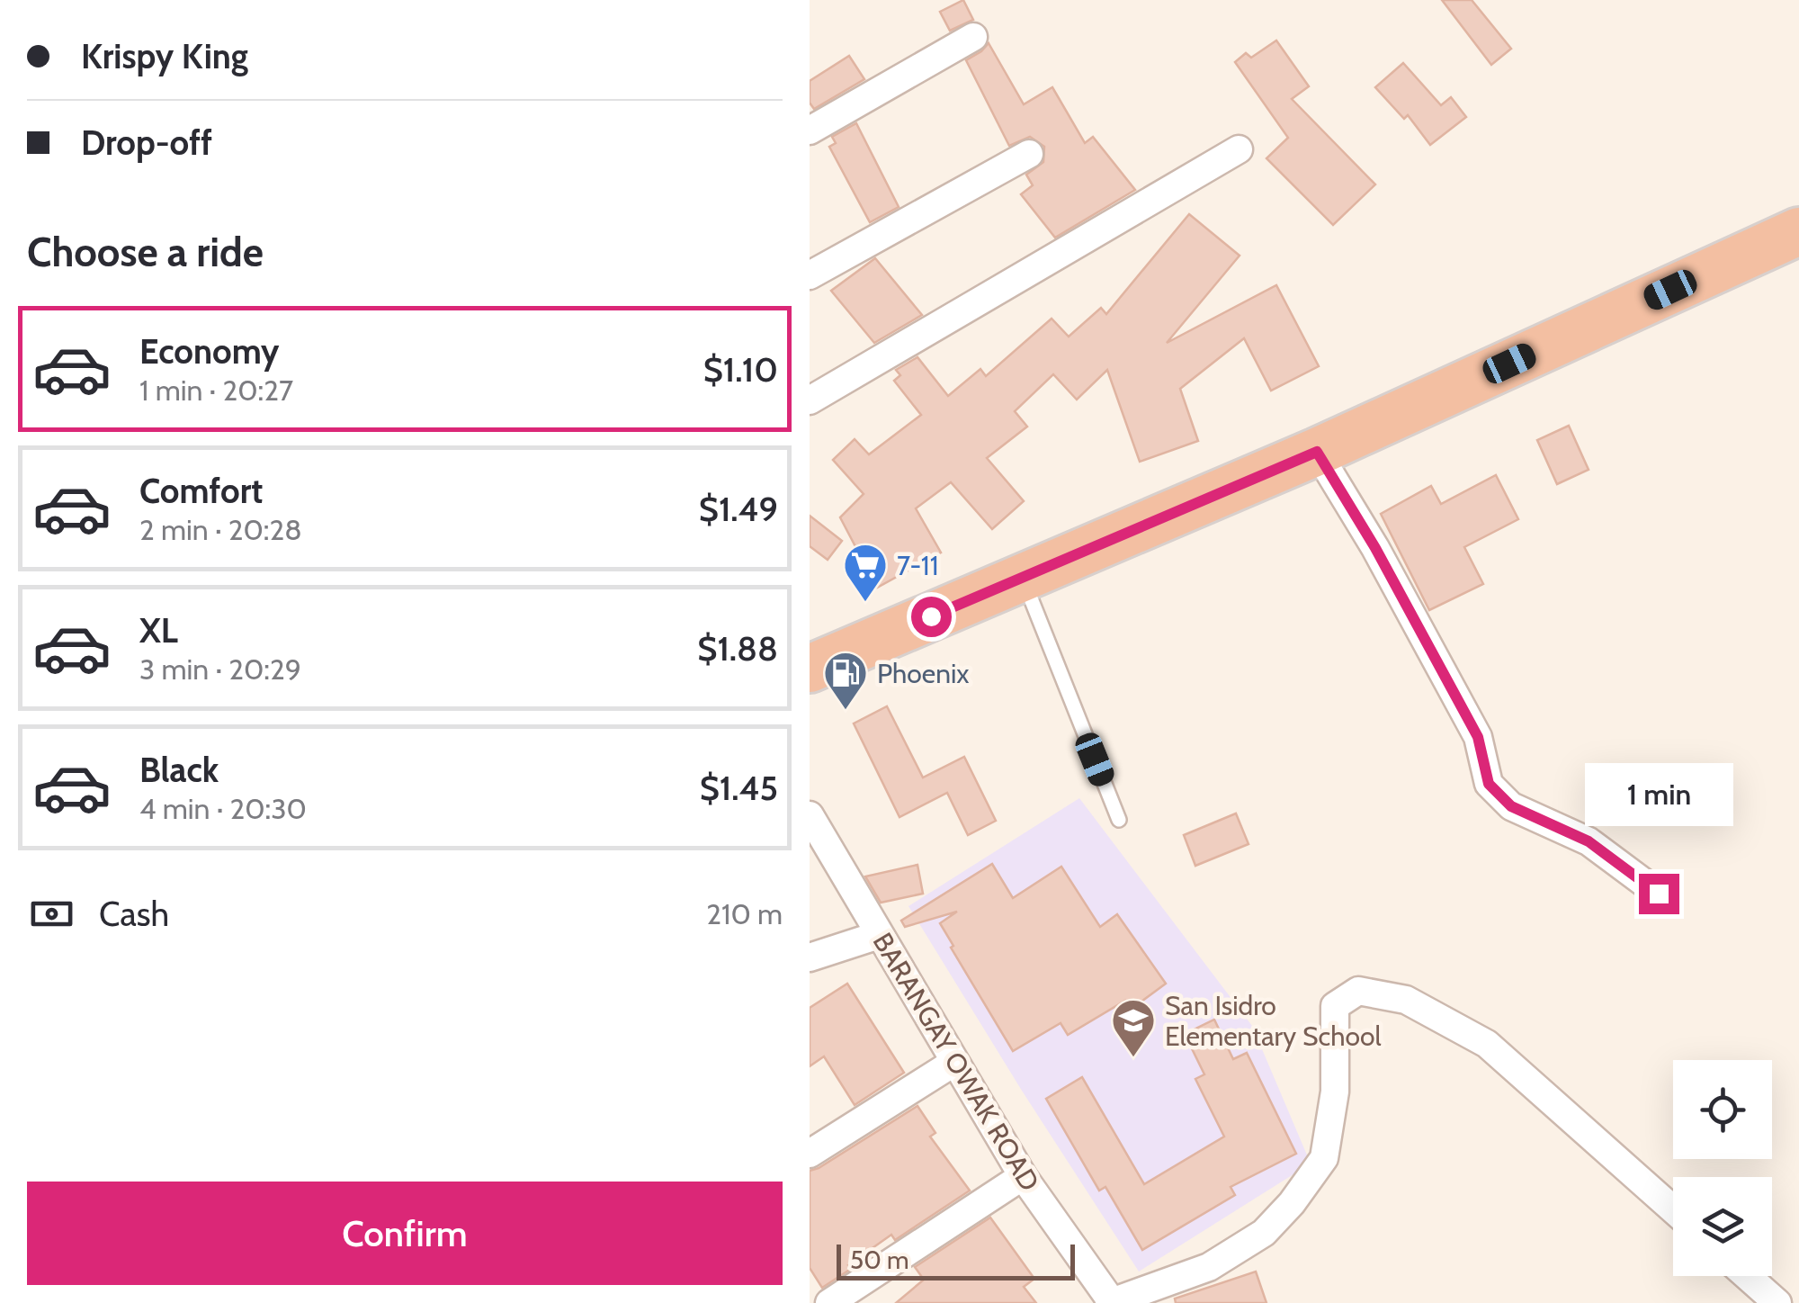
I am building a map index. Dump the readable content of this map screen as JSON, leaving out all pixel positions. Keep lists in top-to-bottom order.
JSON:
{
  "streets": {
    "street": ["BARANGAY OWAK ROAD"]
  },
  "places": {
    "supermarket": ["7-11"],
    "fuel station": ["Phoenix"],
    "school or university": ["San Isidro Elementary School"]
  },
  "scale_bar": "50 m",
  "page": {
    "banner": ["Krispy King", "Drop-off"],
    "heading": "Choose a ride",
    "list": [
      {
        "name": "Economy",
        "note": "1 min · 20:27",
        "value": "$1.10"
      },
      {
        "name": "Comfort",
        "note": "2 min · 20:28",
        "value": "$1.49"
      },
      {
        "name": "XL",
        "note": "3 min · 20:29",
        "value": "$1.88"
      },
      {
        "name": "Black",
        "note": "4 min · 20:30",
        "value": "$1.45"
      }
    ],
    "bubble": "1 min",
    "pay": ["Cash", "210 m"],
    "buttons": "Confirm",
    "scale": "50 m"
  }
}
